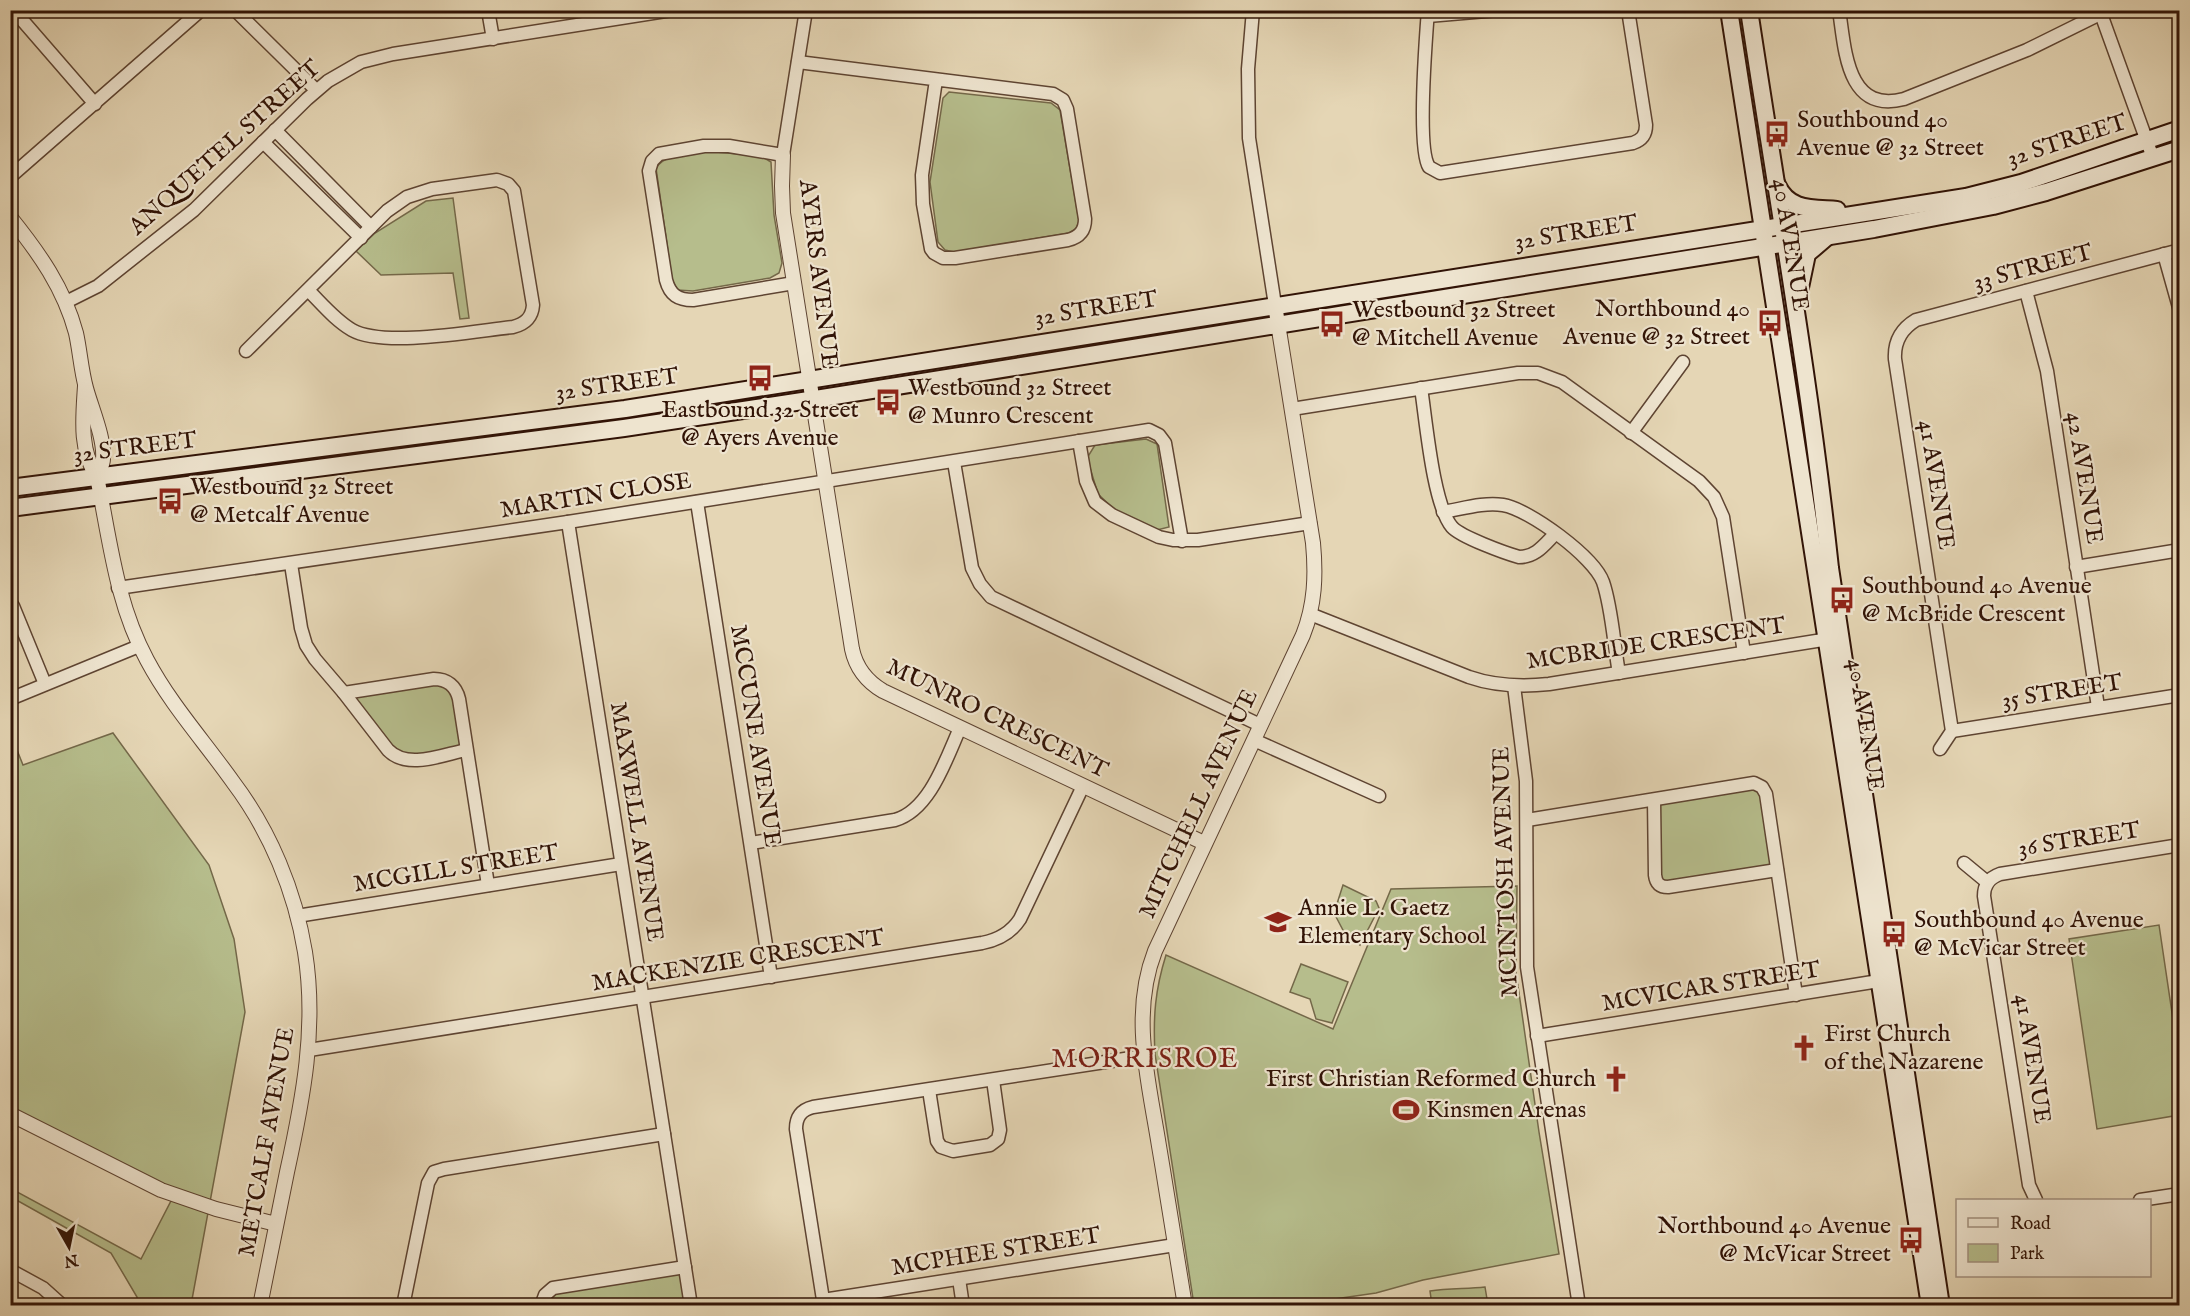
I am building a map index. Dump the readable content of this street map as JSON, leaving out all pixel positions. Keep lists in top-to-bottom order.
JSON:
{
  "streets": {
    "main road": ["32 STREET", "40 AVENUE"],
    "street": [
      "ANQUETEL STREET",
      "33 STREET",
      "AYERS AVENUE",
      "42 AVENUE",
      "41 AVENUE",
      "MARTIN CLOSE",
      "MCBRIDE CRESCENT",
      "35 STREET",
      "MUNRO CRESCENT",
      "MCCUNE AVENUE",
      "MITCHELL AVENUE",
      "MAXWELL AVENUE",
      "36 STREET",
      "MCGILL STREET",
      "MCINTOSH AVENUE",
      "MACKENZIE CRESCENT",
      "MCVICAR STREET",
      "METCALF AVENUE",
      "MCPHEE STREET"
    ]
  },
  "crossings": [
    ["32 STREET", "40 AVENUE"],
    ["32 STREET", "AYERS AVENUE"],
    ["32 STREET", "MUNRO CRESCENT"],
    ["32 STREET", "MITCHELL AVENUE"],
    ["32 STREET", "METCALF AVENUE"],
    ["40 AVENUE", "MCBRIDE CRESCENT"],
    ["40 AVENUE", "MCVICAR STREET"],
    ["33 STREET", "42 AVENUE"],
    ["33 STREET", "41 AVENUE"],
    ["AYERS AVENUE", "MUNRO CRESCENT"],
    ["42 AVENUE", "35 STREET"],
    ["41 AVENUE", "35 STREET"],
    ["41 AVENUE", "36 STREET"],
    ["MARTIN CLOSE", "MUNRO CRESCENT"],
    ["MARTIN CLOSE", "MCCUNE AVENUE"],
    ["MARTIN CLOSE", "MAXWELL AVENUE"],
    ["MARTIN CLOSE", "METCALF AVENUE"],
    ["MCBRIDE CRESCENT", "MITCHELL AVENUE"],
    ["MCBRIDE CRESCENT", "MCINTOSH AVENUE"],
    ["MUNRO CRESCENT", "MITCHELL AVENUE"],
    ["MUNRO CRESCENT", "MACKENZIE CRESCENT"],
    ["MCCUNE AVENUE", "MACKENZIE CRESCENT"],
    ["MITCHELL AVENUE", "MCPHEE STREET"],
    ["MAXWELL AVENUE", "MCGILL STREET"],
    ["MAXWELL AVENUE", "MACKENZIE CRESCENT"],
    ["MCGILL STREET", "METCALF AVENUE"],
    ["MCINTOSH AVENUE", "MCVICAR STREET"],
    ["MACKENZIE CRESCENT", "METCALF AVENUE"]
  ],
  "districts": ["MORRISROE"],
  "places": {
    "bus stop": [
      "Southbound 40 Avenue @ 32 Street",
      "Northbound 40 Avenue @ 32 Street",
      "Westbound 32 Street @ Mitchell Avenue",
      "Eastbound 32 Street @ Ayers Avenue",
      "Westbound 32 Street @ Munro Crescent",
      "Westbound 32 Street @ Metcalf Avenue",
      "Southbound 40 Avenue @ McBride Crescent",
      "Southbound 40 Avenue @ McVicar Street",
      "Northbound 40 Avenue @ McVicar Street"
    ],
    "school or university": ["Annie L. Gaetz Elementary School"],
    "church": ["First Church of the Nazarene", "First Christian Reformed Church"],
    "sports": ["Kinsmen Arenas"]
  },
  "legend": ["Road", "Park"],
  "north": "bottom"
}
